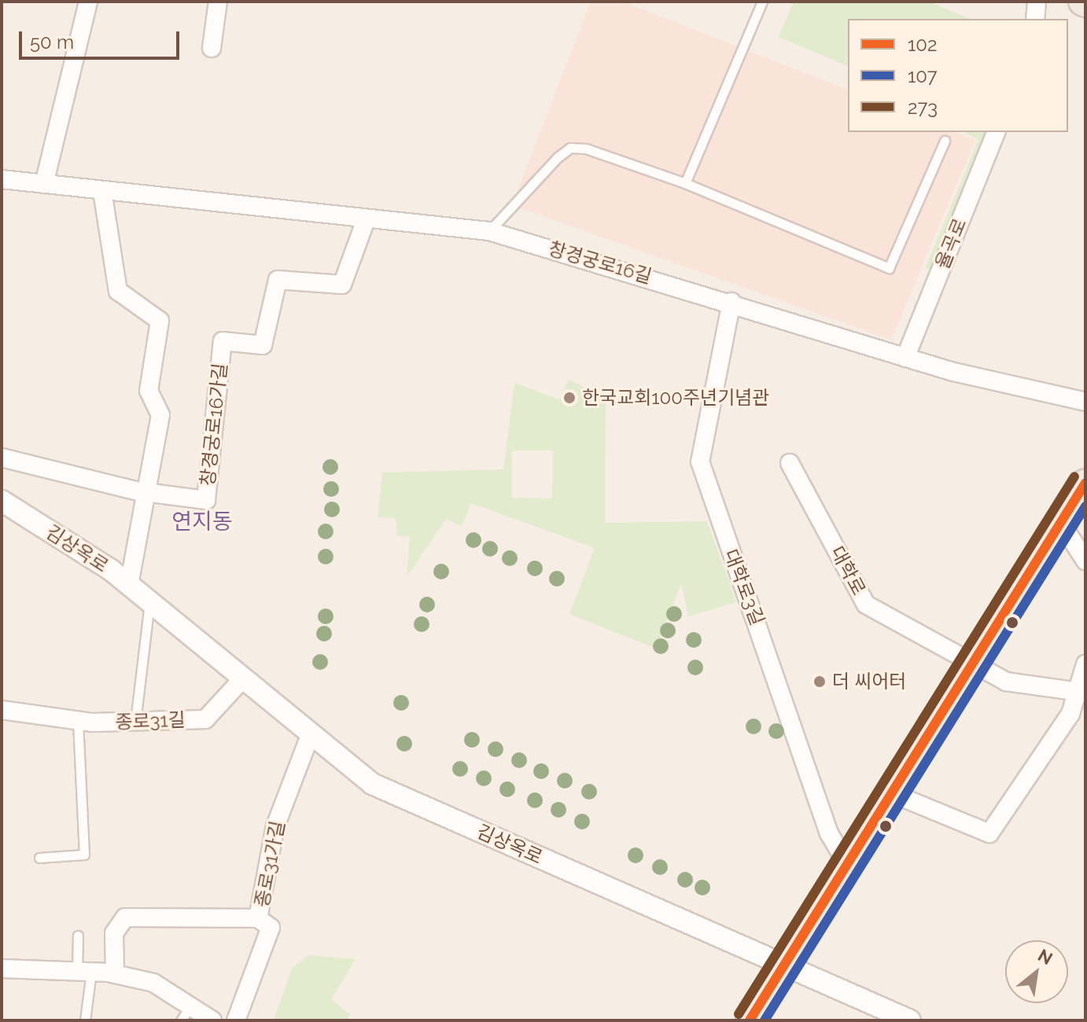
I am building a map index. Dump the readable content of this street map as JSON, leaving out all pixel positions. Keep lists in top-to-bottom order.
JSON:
{
  "streets": {
    "street": [
      "율곡로",
      "창경궁로16길",
      "창경궁로16가길",
      "김상옥로",
      "대학로",
      "대학로3길",
      "종로31길",
      "종로31가길"
    ]
  },
  "crossings": [
    ["율곡로", "창경궁로16길"],
    ["창경궁로16길", "창경궁로16가길"],
    ["창경궁로16길", "대학로3길"],
    ["김상옥로", "종로31길"],
    ["김상옥로", "종로31가길"]
  ],
  "districts": ["연지동"],
  "places": ["한국교회100주년기념관", "더 씨어터"],
  "lines": ["transit line 273", "transit line 102", "transit line 107"],
  "legend": ["102", "107", "273"],
  "scale_bar": "50 m",
  "north": "top right"
}
